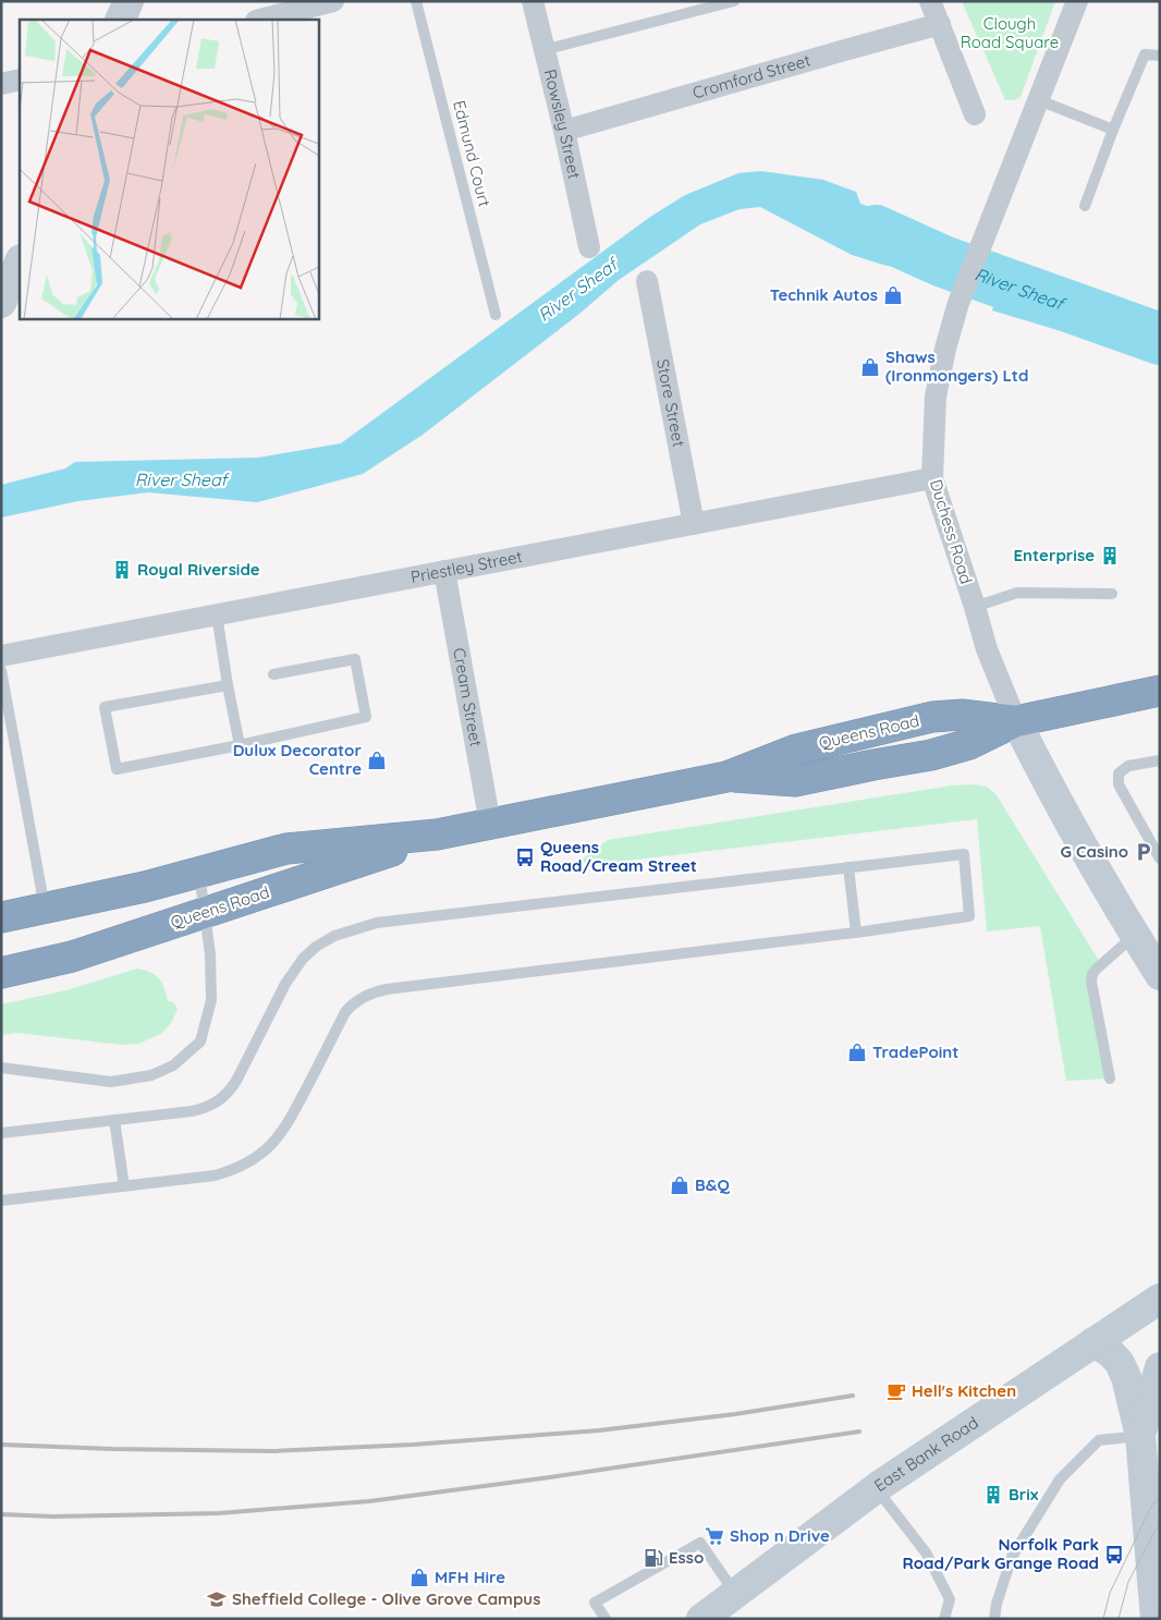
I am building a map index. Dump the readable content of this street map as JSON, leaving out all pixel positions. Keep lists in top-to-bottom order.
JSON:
{
  "streets": {
    "highway": ["Queens Road"],
    "street": [
      "Cromford Street",
      "Rowsley Street",
      "Store Street",
      "Duchess Road",
      "Priestley Street",
      "Cream Street",
      "East Bank Road"
    ],
    "lane": ["Edmund Court"]
  },
  "crossings": [
    ["Cromford Street", "Rowsley Street"],
    ["Store Street", "Priestley Street"],
    ["Duchess Road", "Priestley Street"],
    ["Duchess Road", "Queens Road"],
    ["Priestley Street", "Cream Street"],
    ["Cream Street", "Queens Road"]
  ],
  "water": ["River Sheaf"],
  "parks": ["Clough Road Square"],
  "places": {
    "shop": [
      "Technik Autos",
      "Shaws (Ironmongers) Ltd",
      "Dulux Decorator Centre",
      "TradePoint",
      "B&Q",
      "MFH Hire"
    ],
    "building": ["Enterprise", "Royal Riverside", "Brix"],
    "parking": ["G Casino"],
    "bus stop": ["Queens Road/Cream Street", "Norfolk Park Road/Park Grange Road"],
    "cafe": ["Hell's Kitchen"],
    "supermarket": ["Shop n Drive"],
    "fuel station": ["Esso"],
    "school or university": ["Sheffield College - Olive Grove Campus"]
  }
}
